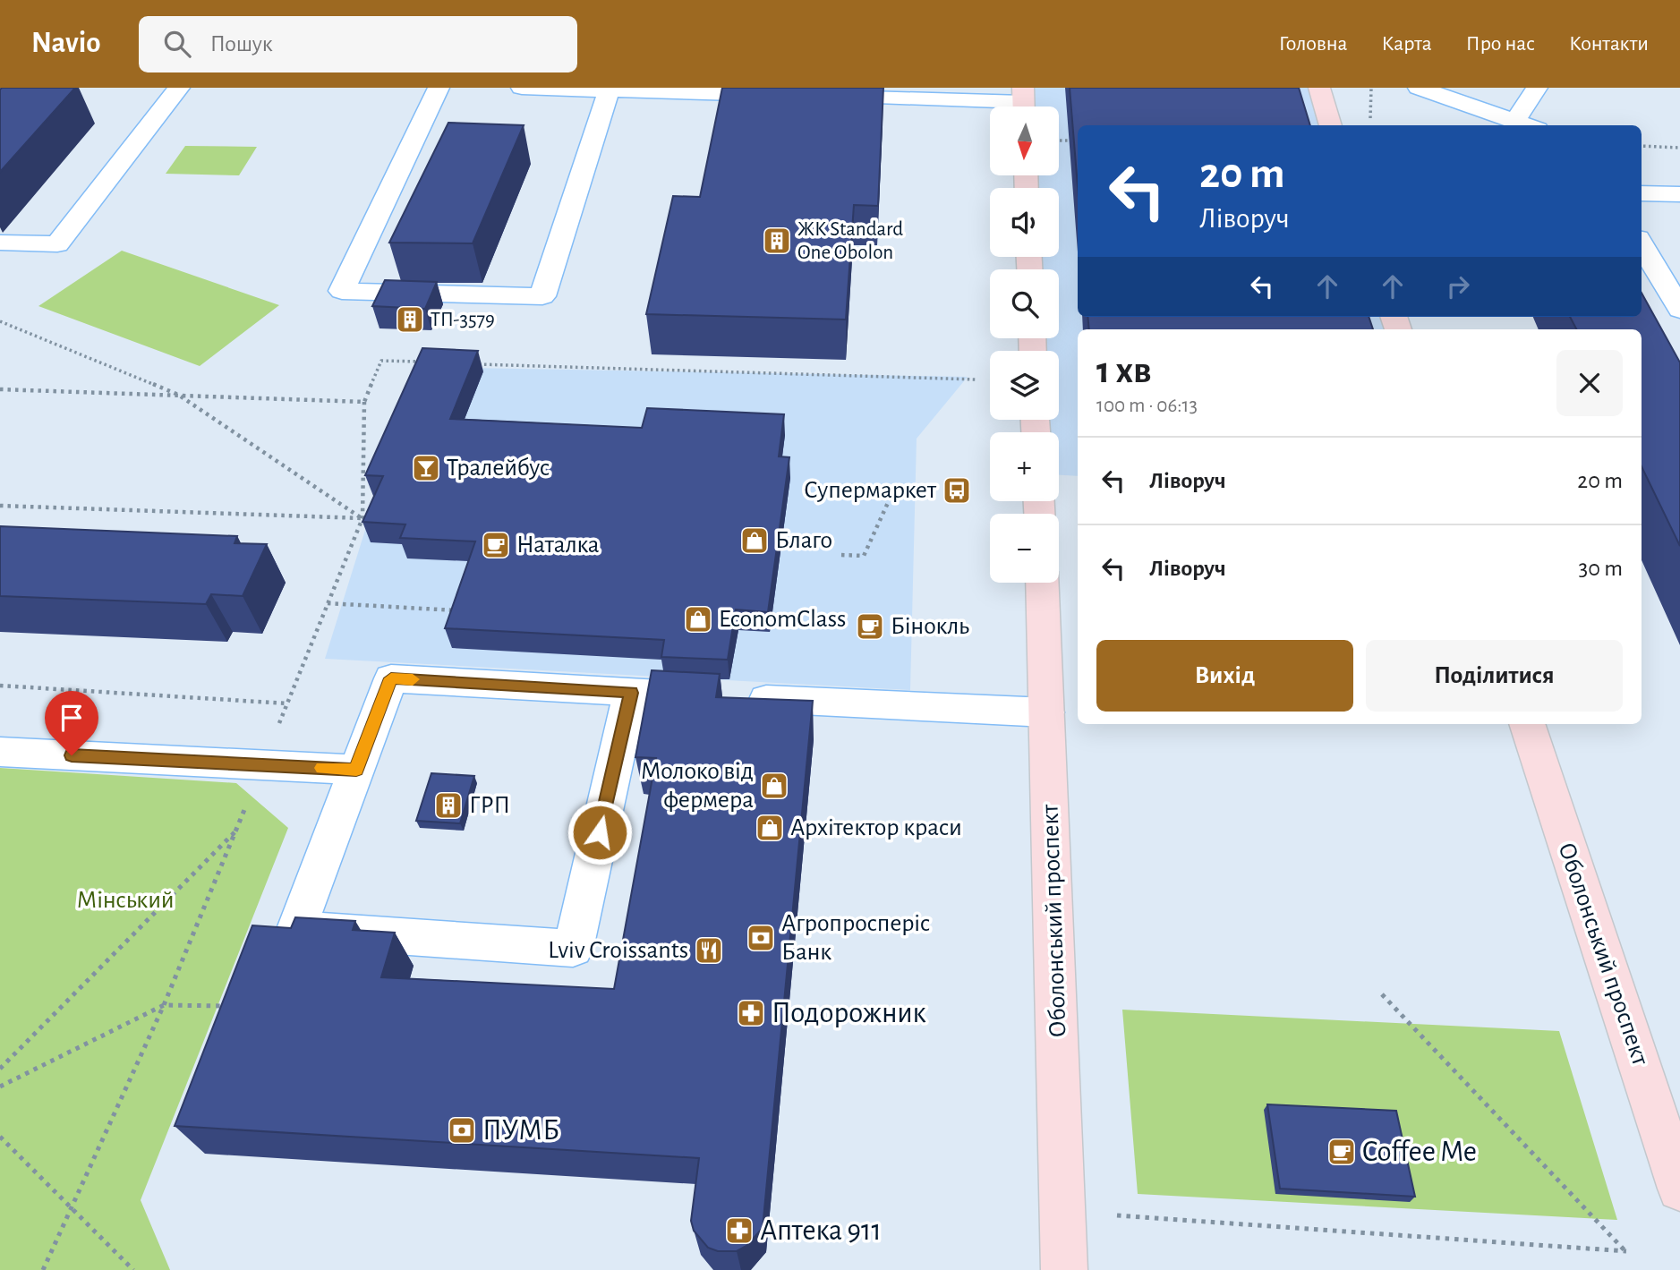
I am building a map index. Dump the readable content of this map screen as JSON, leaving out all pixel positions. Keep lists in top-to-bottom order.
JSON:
{
  "streets": {
    "main road": ["Оболонський проспект"]
  },
  "parks": ["Мінський"],
  "places": {
    "building": ["ЖК Standard One Obolon", "ТП-3579", "ГРП"],
    "bar": ["Тралейбус"],
    "bus stop": ["Супермаркет"],
    "shop": [
      "Благо",
      "EconomClass",
      "Молоко від фермера",
      "Архітектор краси"
    ],
    "cafe": ["Наталка", "Бінокль", "Coffee Me"],
    "bank": ["Агропросперіс Банк", "ПУМБ"],
    "restaurant": ["Lviv Croissants"],
    "pharmacy": ["Подорожник", "Аптека 911"]
  },
  "north": "bottom",
  "page": {
    "header": "Navio",
    "search": "Пошук",
    "nav": [
      "Головна",
      "Карта",
      "Про нас",
      "Контакти"
    ],
    "map_buttons": ["+", "−"],
    "turn": ["20 m", "Ліворуч"],
    "heading": ["1 хв", "100 m · 06:13"],
    "list": [
      {
        "name": "Ліворуч",
        "value": "20 m"
      },
      {
        "name": "Ліворуч",
        "value": "30 m"
      }
    ],
    "buttons": ["Вихід", "Поділитися"]
  }
}
